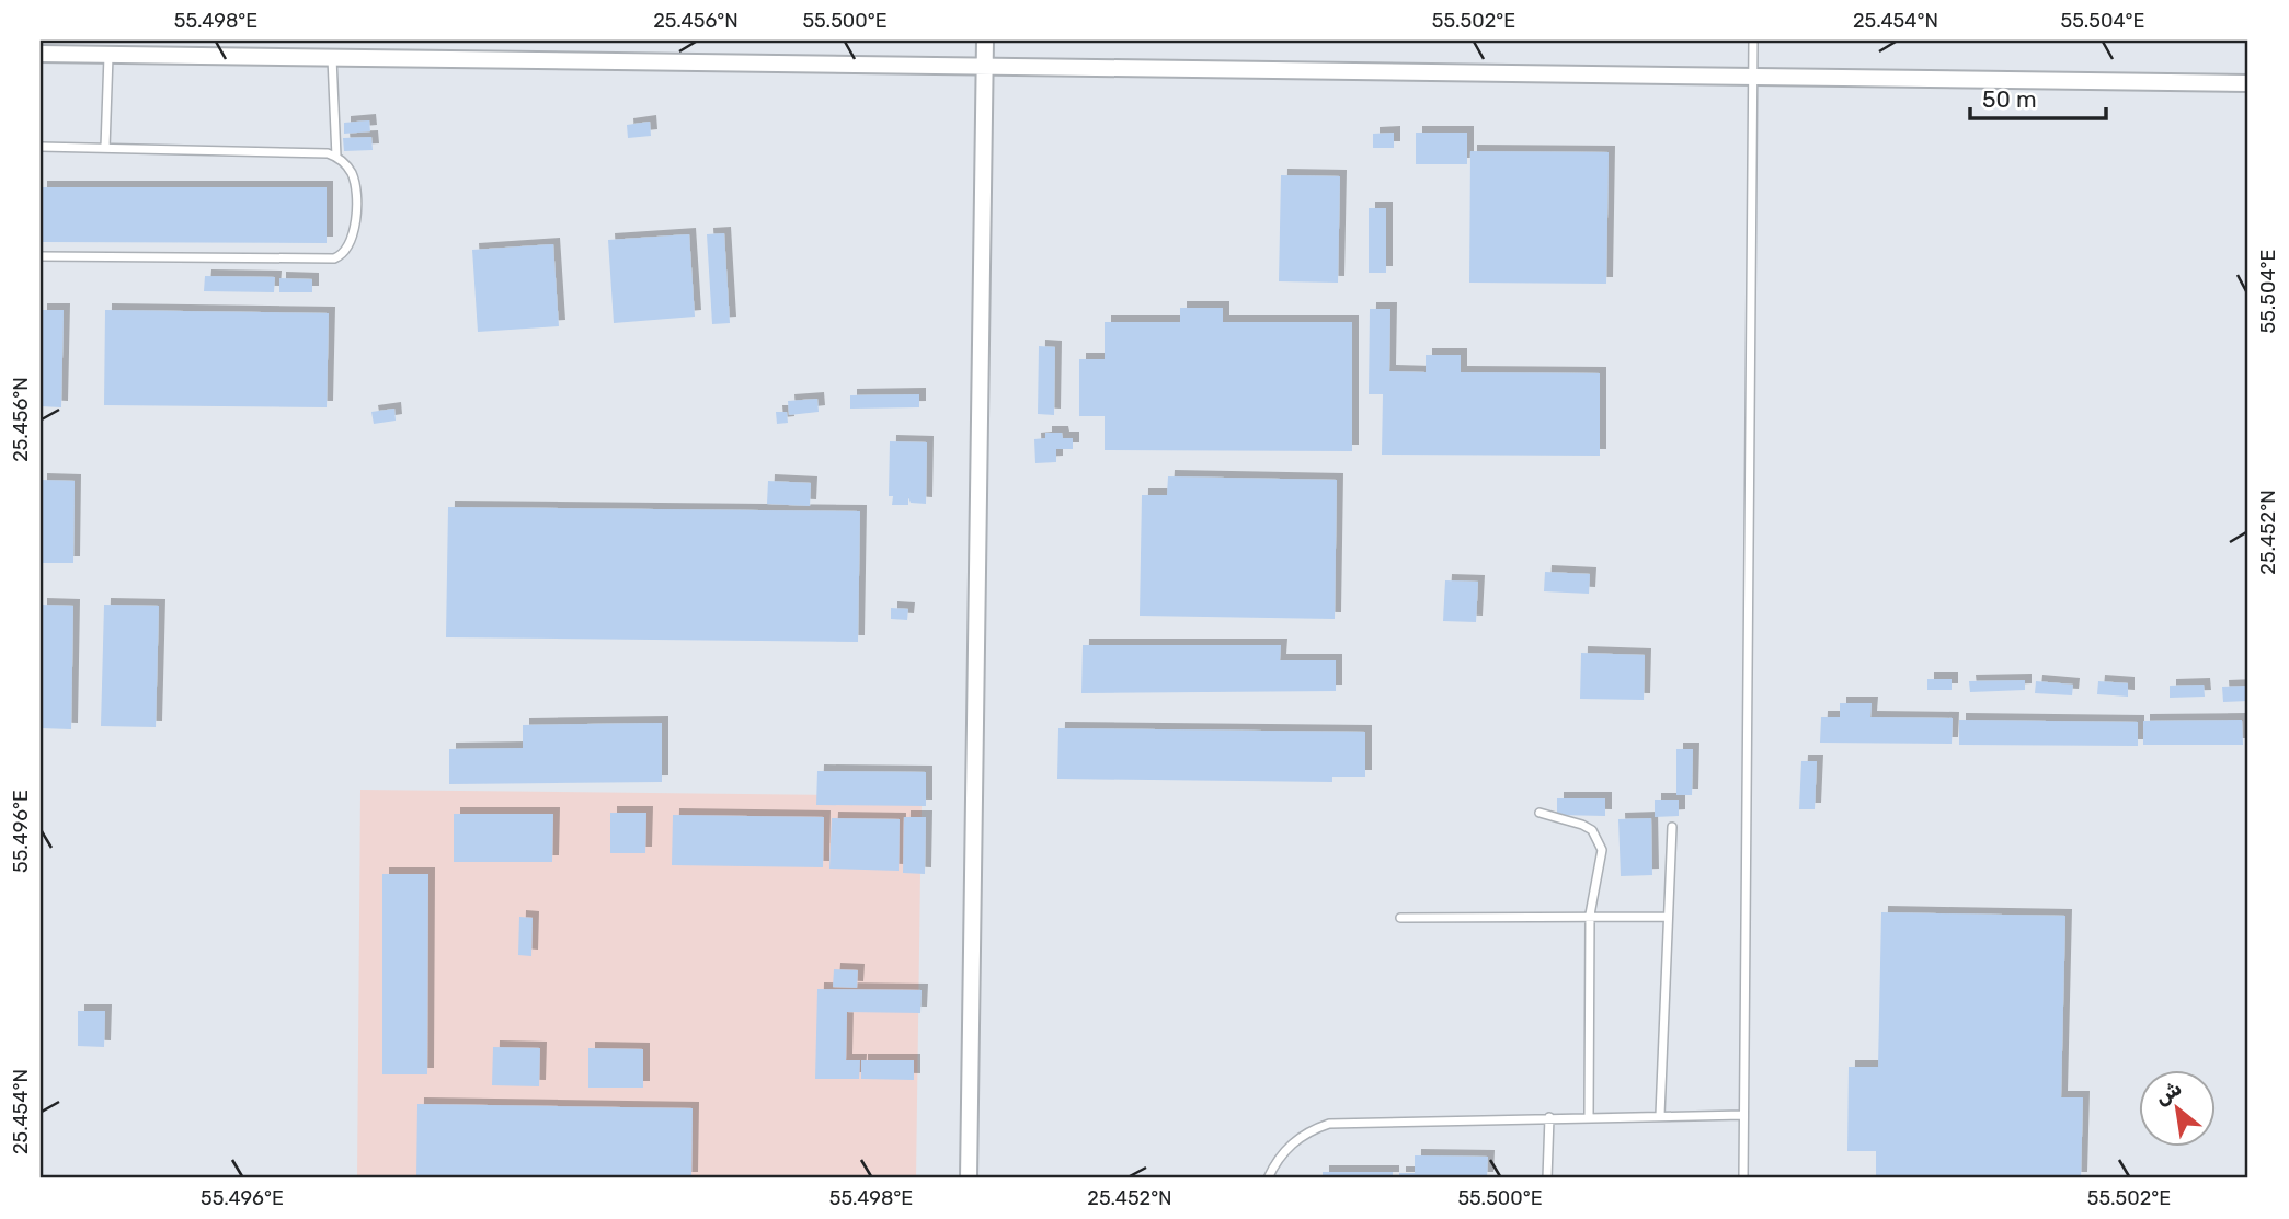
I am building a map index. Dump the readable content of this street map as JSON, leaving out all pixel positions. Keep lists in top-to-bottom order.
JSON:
{
  "scale_bar": "50 m",
  "north": "top left",
  "coordinates": [
    "55.498°E",
    "25.456°N",
    "55.500°E",
    "55.502°E",
    "25.454°N",
    "55.504°E",
    "25.452°N",
    "55.496°E"
  ]
}
